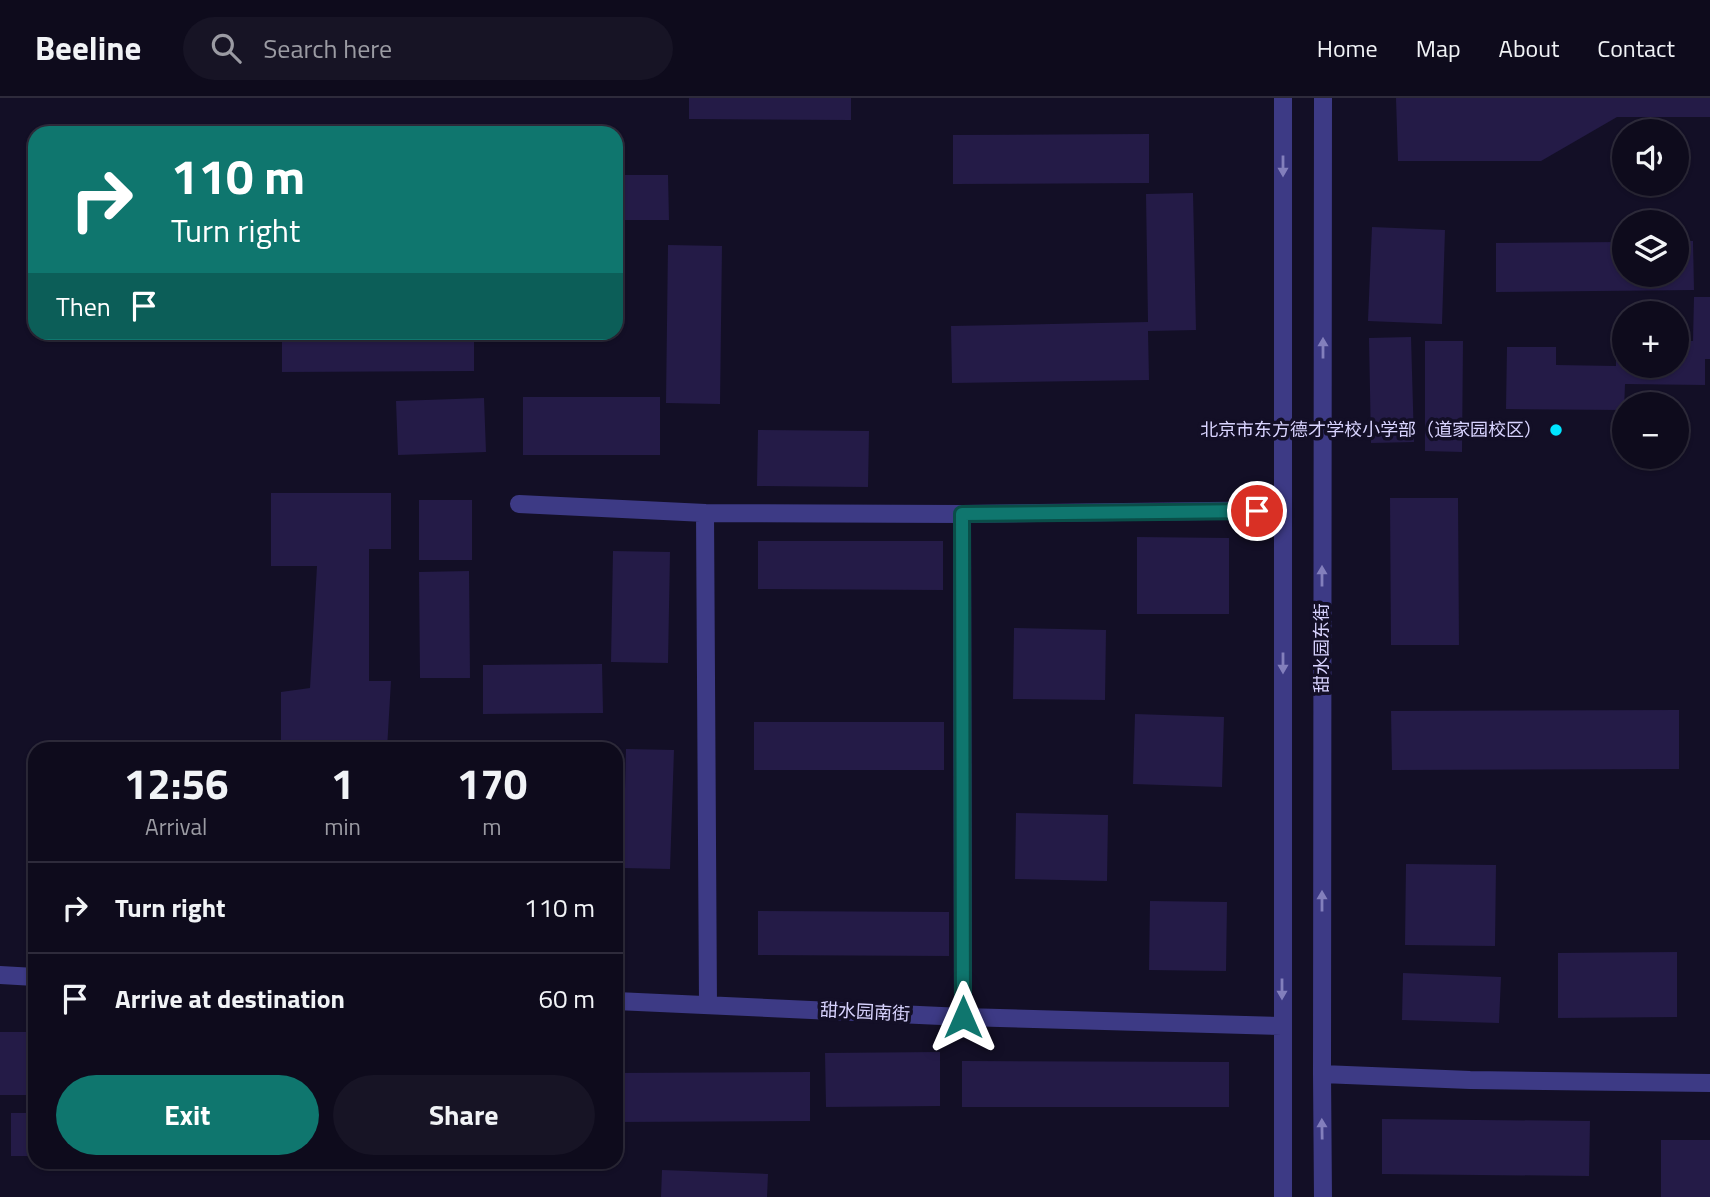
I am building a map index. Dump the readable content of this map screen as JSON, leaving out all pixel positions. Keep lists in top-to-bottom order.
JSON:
{
  "streets": {
    "street": ["甜水园东街", "甜水园南街"]
  },
  "places": ["北京市东方德才学校小学部（道家园校区）"],
  "page": {
    "header": "Beeline",
    "search": "Search here",
    "nav": [
      "Home",
      "Map",
      "About",
      "Contact"
    ],
    "map_buttons": ["+", "−"],
    "turn": ["110 m", "Turn right"],
    "then": "Then",
    "eta": [
      "12:56",
      "Arrival",
      "1",
      "min",
      "170",
      "m"
    ],
    "list": [
      {
        "name": "Turn right",
        "value": "110 m"
      },
      {
        "name": "Arrive at destination",
        "value": "60 m"
      }
    ],
    "buttons": ["Exit", "Share"]
  }
}
